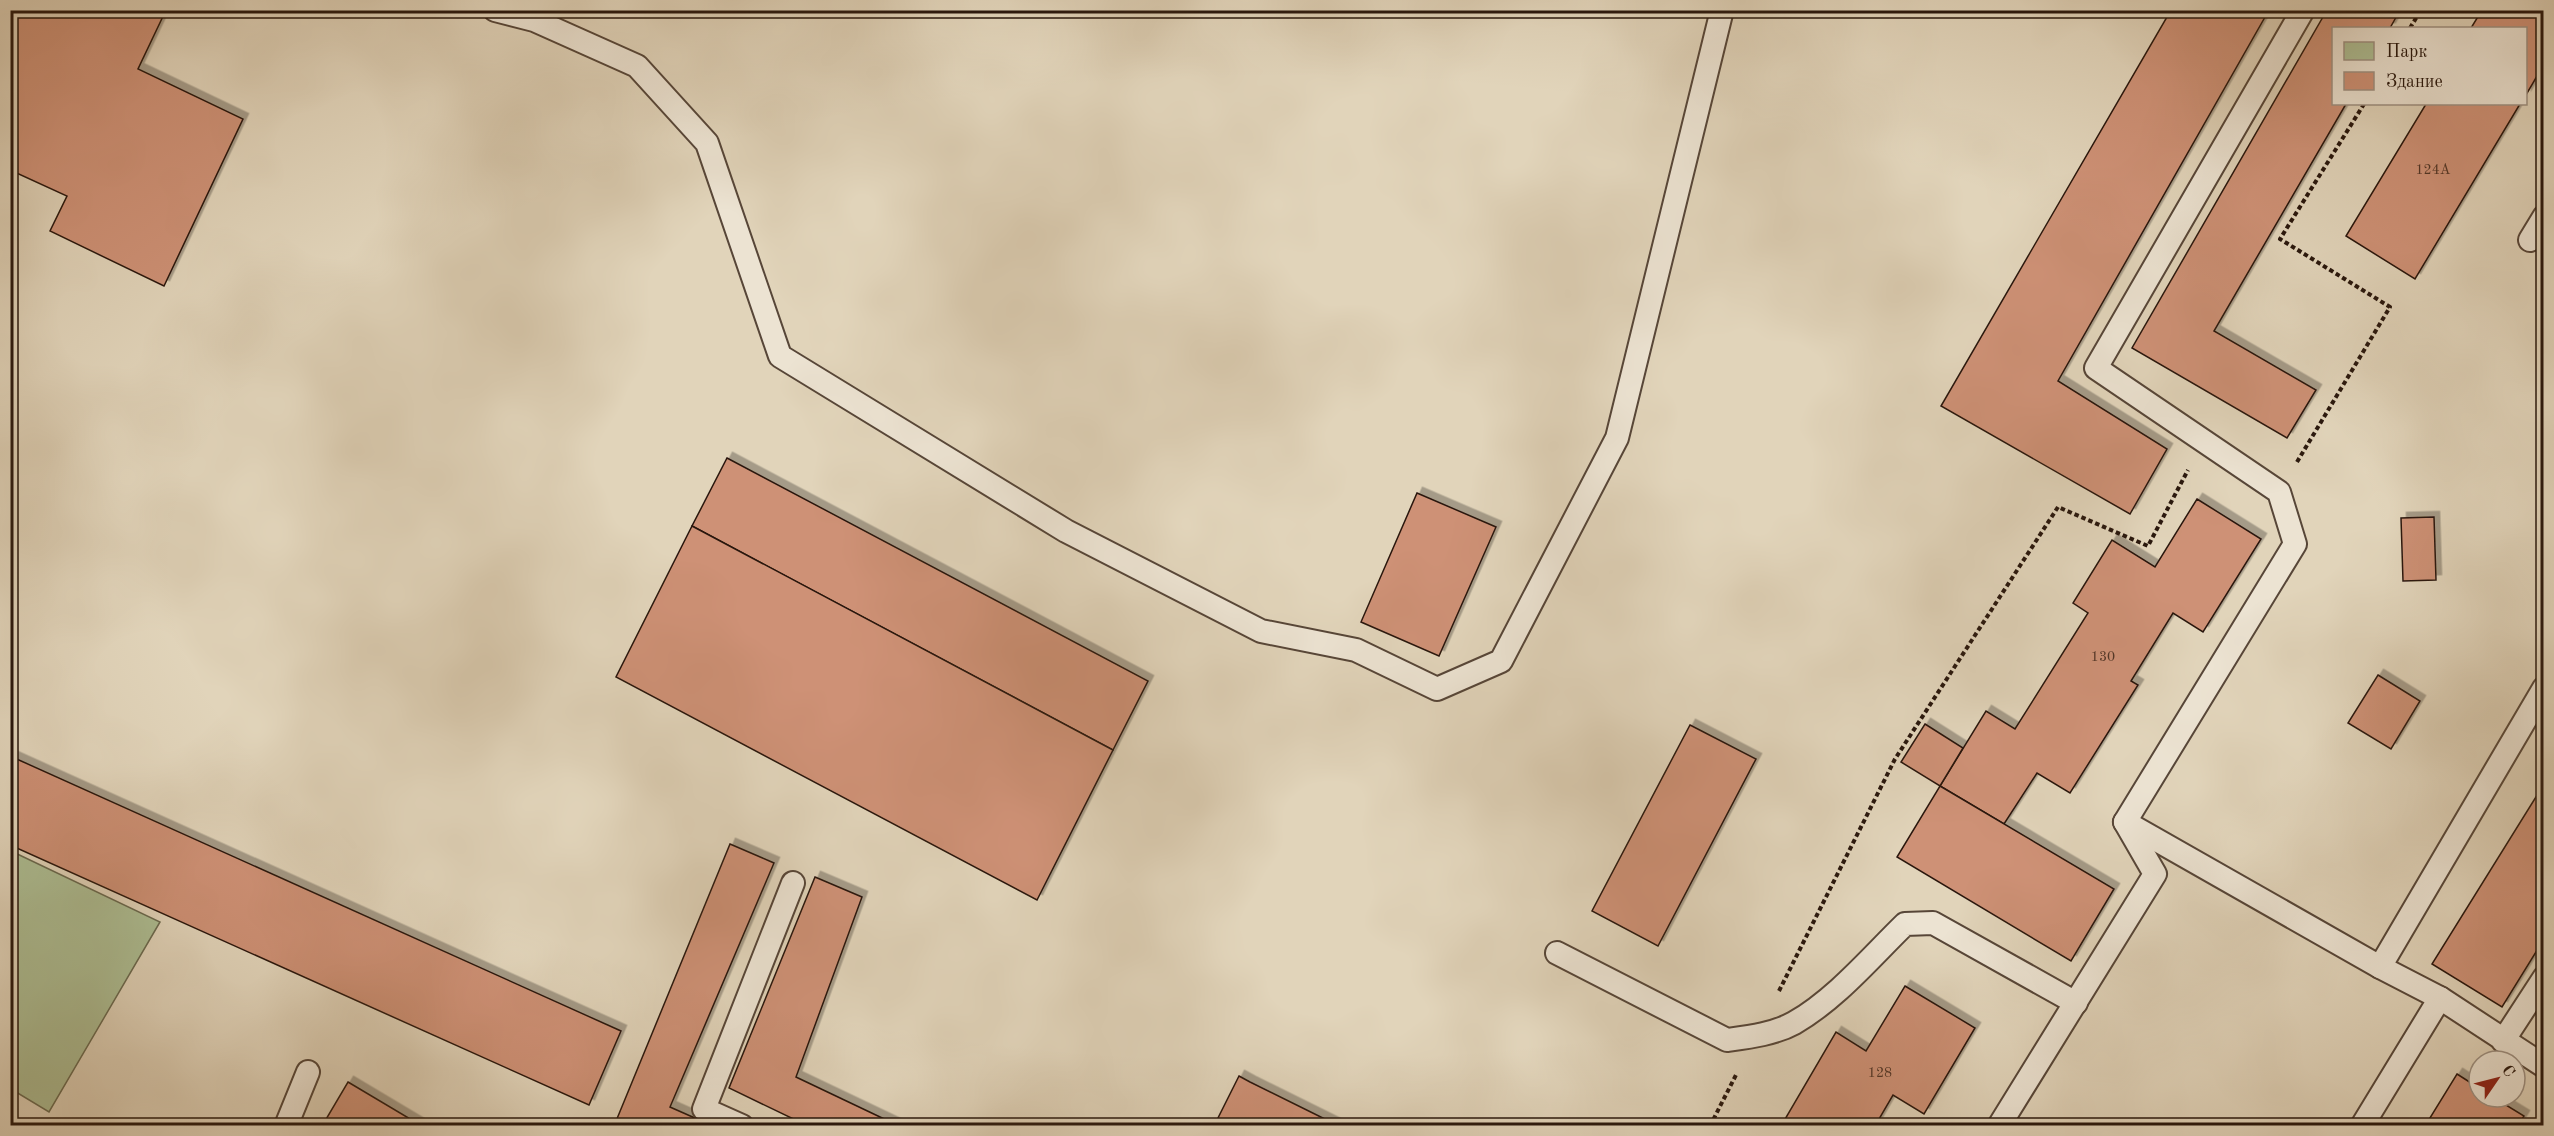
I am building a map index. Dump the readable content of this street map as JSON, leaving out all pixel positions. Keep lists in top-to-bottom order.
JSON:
{
  "house_numbers": ["124А", "130", "128"],
  "legend": ["Парк", "Здание"],
  "north": "top right"
}
